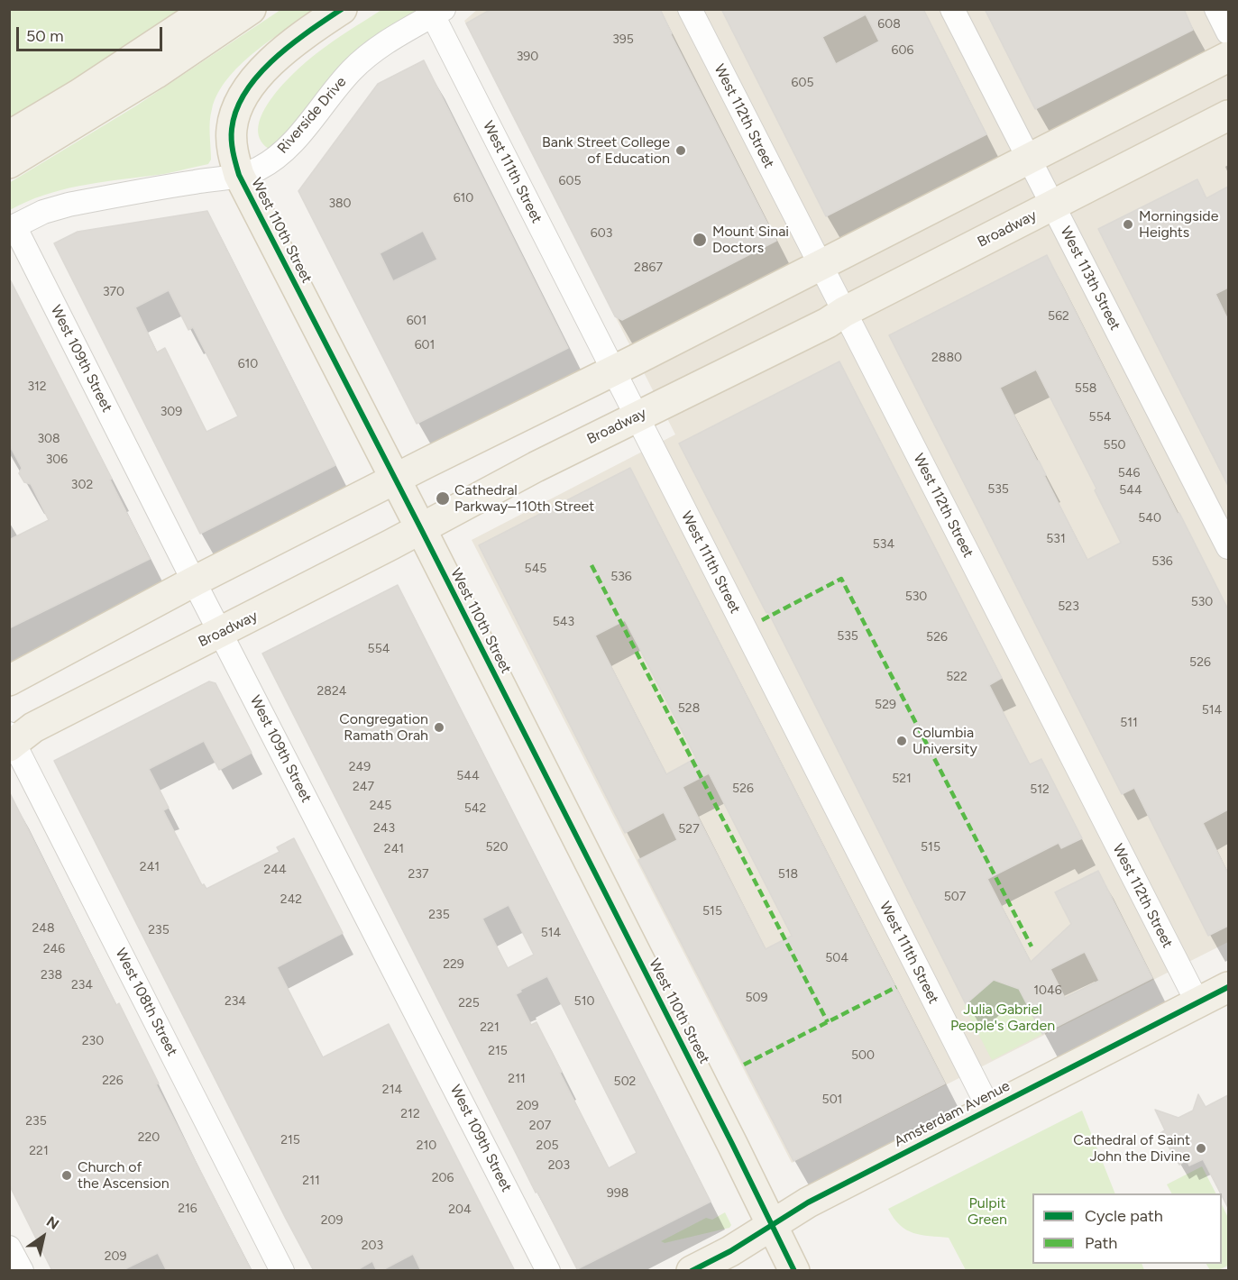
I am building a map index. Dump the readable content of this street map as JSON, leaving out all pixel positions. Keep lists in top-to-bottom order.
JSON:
{
  "streets": {
    "main road": ["Broadway", "West 110th Street", "Amsterdam Avenue"],
    "street": [
      "Riverside Drive",
      "West 112th Street",
      "West 111th Street",
      "West 113th Street",
      "West 109th Street",
      "West 108th Street"
    ]
  },
  "crossings": [
    ["Riverside Drive", "West 111th Street"],
    ["Riverside Drive", "West 110th Street"],
    ["Riverside Drive", "West 109th Street"],
    ["West 112th Street", "Broadway"],
    ["West 112th Street", "Amsterdam Avenue"],
    ["West 111th Street", "Broadway"],
    ["West 111th Street", "Amsterdam Avenue"],
    ["Broadway", "West 110th Street"],
    ["Broadway", "West 113th Street"],
    ["Broadway", "West 109th Street"],
    ["Broadway", "West 108th Street"],
    ["West 110th Street", "Amsterdam Avenue"]
  ],
  "parks": ["Julia Gabriel People's Garden", "Pulpit Green"],
  "places": [
    "Bank Street College of Education",
    "Morningside Heights",
    "Mount Sinai Doctors",
    "Cathedral Parkway–110th Street",
    "Congregation Ramath Orah",
    "Columbia University",
    "Cathedral of Saint John the Divine",
    "Church of the Ascension"
  ],
  "house_numbers": [
    "608",
    "395",
    "606",
    "390",
    "605",
    "605",
    "610",
    "380",
    "603",
    "2867",
    "370",
    "562",
    "601",
    "601",
    "2880",
    "610",
    "312",
    "558",
    "309",
    "554",
    "308",
    "550",
    "306",
    "546",
    "302",
    "535",
    "544",
    "540",
    "531",
    "534",
    "536",
    "545",
    "536",
    "530",
    "530",
    "523",
    "543",
    "535",
    "526",
    "554",
    "526",
    "522",
    "2824",
    "529",
    "528",
    "514",
    "511",
    "249",
    "544",
    "521",
    "247",
    "526",
    "512",
    "245",
    "542",
    "243",
    "527",
    "520",
    "515",
    "241",
    "241",
    "244",
    "237",
    "518",
    "507",
    "242",
    "515",
    "235",
    "248",
    "235",
    "514",
    "246",
    "504",
    "229",
    "238",
    "234",
    "1046",
    "509",
    "234",
    "510",
    "225",
    "221",
    "230",
    "215",
    "500",
    "211",
    "226",
    "502",
    "214",
    "501",
    "209",
    "212",
    "235",
    "207",
    "220",
    "215",
    "210",
    "205",
    "221",
    "203",
    "206",
    "211",
    "998",
    "216",
    "204",
    "209",
    "203",
    "209"
  ],
  "legend": ["Cycle path", "Path"],
  "scale_bar": "50 m",
  "north": "top right"
}
